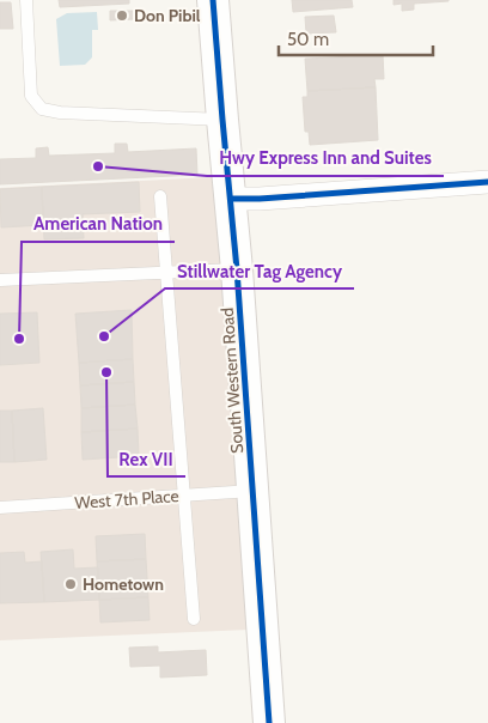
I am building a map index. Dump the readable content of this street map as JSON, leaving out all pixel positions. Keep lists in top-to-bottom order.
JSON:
{
  "streets": {
    "main road": ["South Western Road"],
    "lane": ["West 7th Place"]
  },
  "crossings": [
    ["South Western Road", "West 7th Place"]
  ],
  "places": [
    "Don Pibil",
    "Hwy Express Inn and Suites",
    "Stillwater Tag Agency",
    "American Nation",
    "Rex VII",
    "Hometown"
  ],
  "scale_bar": "50 m"
}
